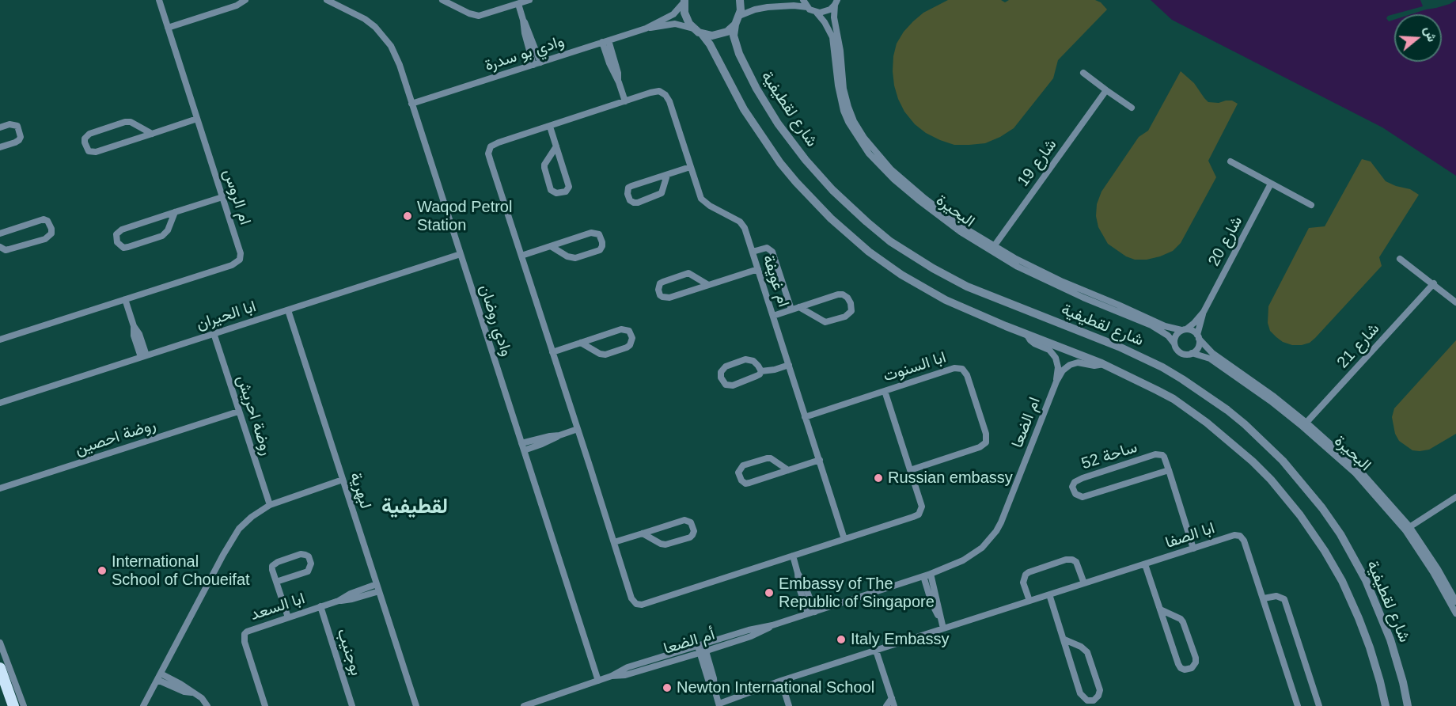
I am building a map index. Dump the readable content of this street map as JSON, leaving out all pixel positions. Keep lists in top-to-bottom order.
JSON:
{
  "streets": {
    "street": [
      "وادي بو سدرة",
      "شارع لقطيفية",
      "شارع 19",
      "ام الروس",
      "البحيرة",
      "شارع 20",
      "ام غويفة",
      "ابا الحيران",
      "وادي روضان",
      "شارع 21",
      "ابا السنوت",
      "روضة احريش",
      "ام الضعا",
      "روضة احصين",
      "ساحة 52",
      "لبهرية",
      "ابا الصفا",
      "ابا السعد",
      "أم الضعا",
      "بوجنيب"
    ]
  },
  "crossings": [
    ["وادي بو سدرة", "وادي روضان"],
    ["شارع 19", "البحيرة"],
    ["البحيرة", "شارع 20"],
    ["البحيرة", "شارع 21"],
    ["ام غويفة", "ابا السنوت"],
    ["ابا الحيران", "وادي روضان"],
    ["ابا الحيران", "روضة احريش"],
    ["ابا الحيران", "لبهرية"],
    ["وادي روضان", "أم الضعا"],
    ["روضة احريش", "روضة احصين"],
    ["ام الضعا", "أم الضعا"],
    ["ساحة 52", "ابا الصفا"],
    ["لبهرية", "ابا السعد"],
    ["ابا السعد", "بوجنيب"]
  ],
  "districts": ["لقطيفية"],
  "places": [
    "Waqod Petrol Station",
    "Russian embassy",
    "International School of Choueifat",
    "Embassy of The Republic of Singapore",
    "Italy Embassy",
    "Newton International School"
  ],
  "north": "right"
}
